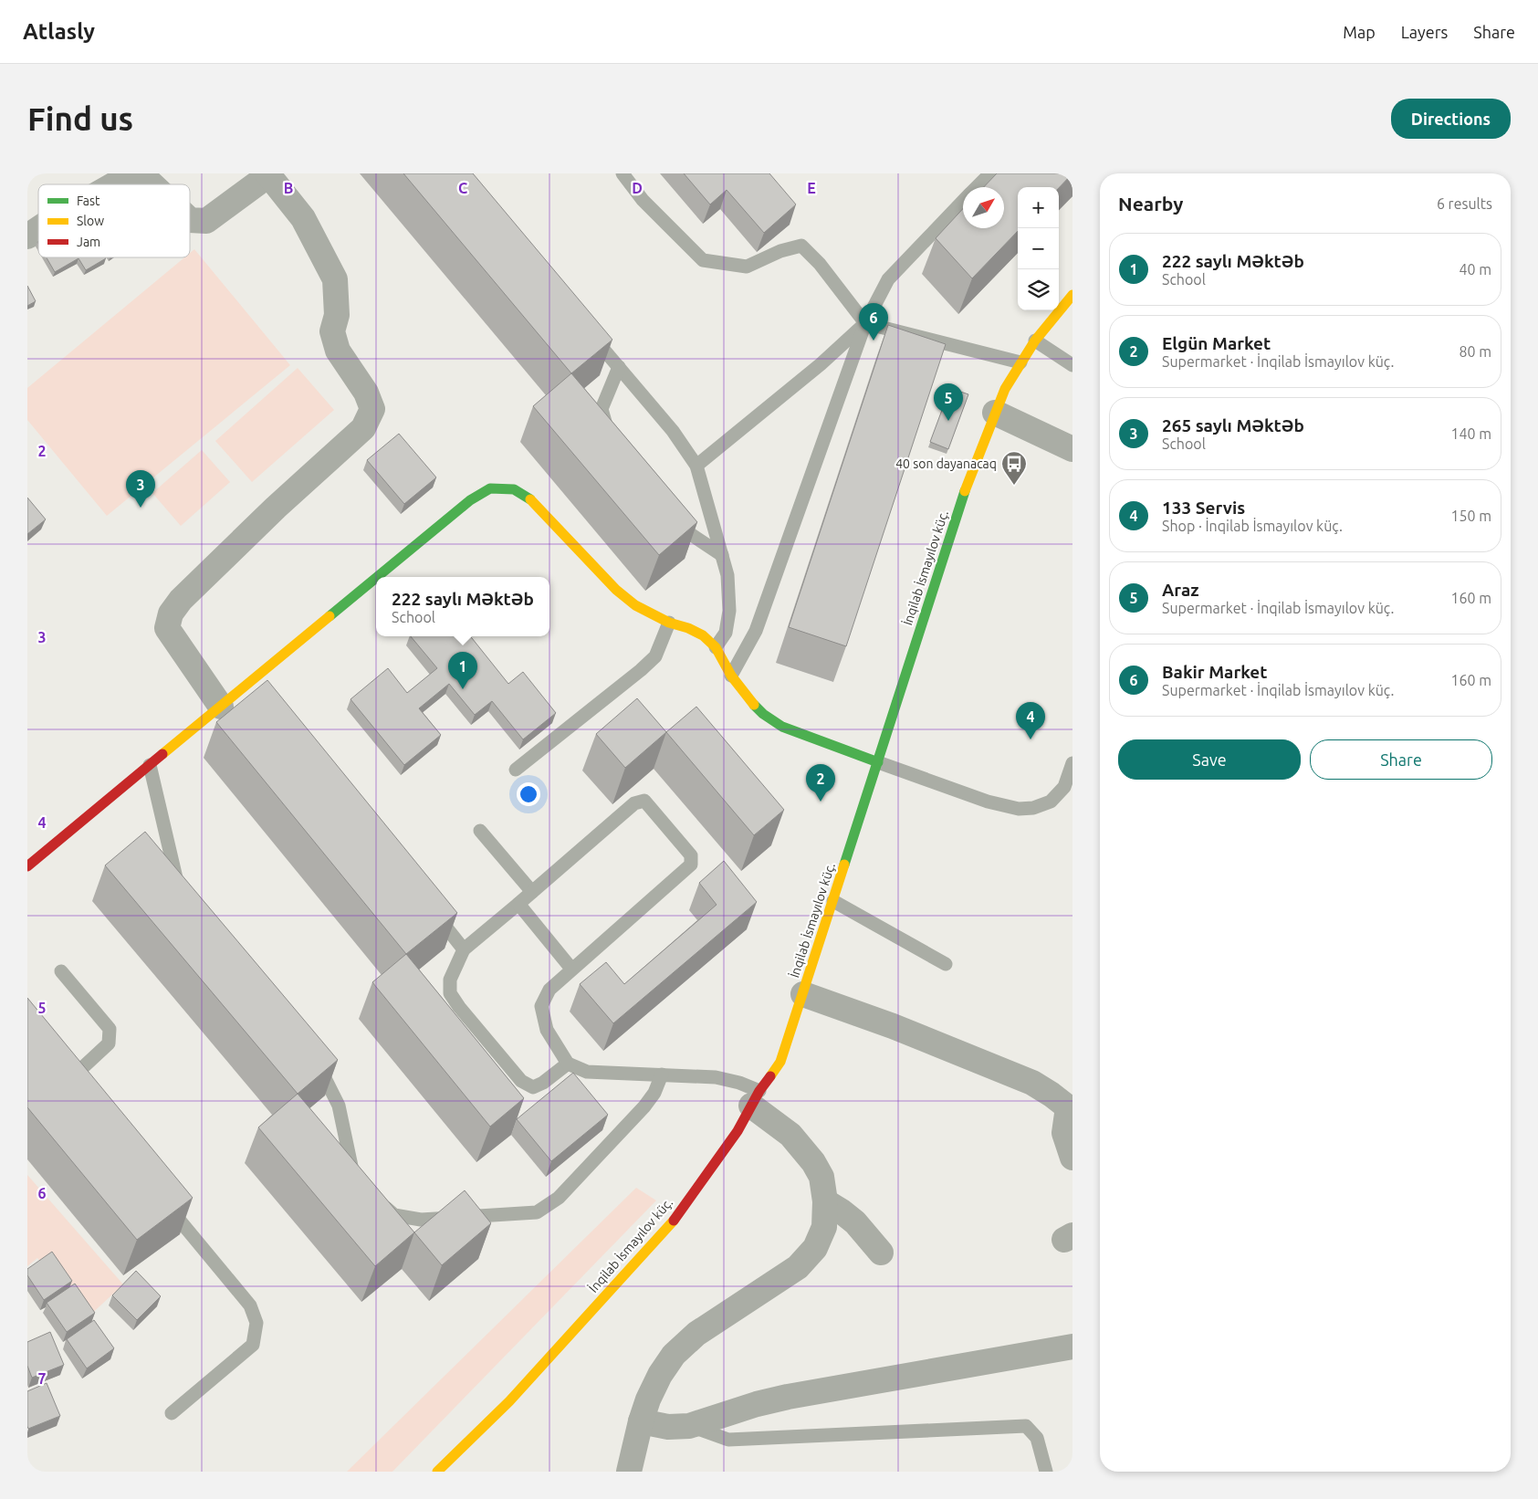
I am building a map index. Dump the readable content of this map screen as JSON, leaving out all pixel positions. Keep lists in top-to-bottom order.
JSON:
{
  "streets": {
    "main road": ["İnqilab İsmayılov küç."]
  },
  "places": {
    "bus stop": ["40 son dayanacaq"]
  },
  "legend": ["Fast", "Slow", "Jam"],
  "north": "top right",
  "page": {
    "header": "Atlasly",
    "nav": ["Map", "Layers", "Share"],
    "buttons": [
      "Directions",
      ["Save", "Share"]
    ],
    "title": "Find us",
    "heading": ["Nearby", "6 results"],
    "map_buttons": ["+", "−"],
    "list": [
      {
        "mark": "1",
        "name": "222 saylı Məktəb",
        "note": "School",
        "value": "40 m"
      },
      {
        "mark": "2",
        "name": "Elgün Market",
        "note": "Supermarket · İnqilab İsmayılov küç.",
        "value": "80 m"
      },
      {
        "mark": "3",
        "name": "265 saylı Məktəb",
        "note": "School",
        "value": "140 m"
      },
      {
        "mark": "4",
        "name": "133 Servis",
        "note": "Shop · İnqilab İsmayılov küç.",
        "value": "150 m"
      },
      {
        "mark": "5",
        "name": "Araz",
        "note": "Supermarket · İnqilab İsmayılov küç.",
        "value": "160 m"
      },
      {
        "mark": "6",
        "name": "Bakir Market",
        "note": "Supermarket · İnqilab İsmayılov küç.",
        "value": "160 m"
      }
    ],
    "pins": [
      "6",
      "5",
      "3",
      "1",
      "4",
      "2"
    ],
    "popup": ["222 saylı Məktəb", "School"]
  },
  "grid": {
    "columns": [
      "B",
      "C",
      "D",
      "E"
    ],
    "rows": [
      "2",
      "3",
      "4",
      "5",
      "6",
      "7"
    ]
  }
}
